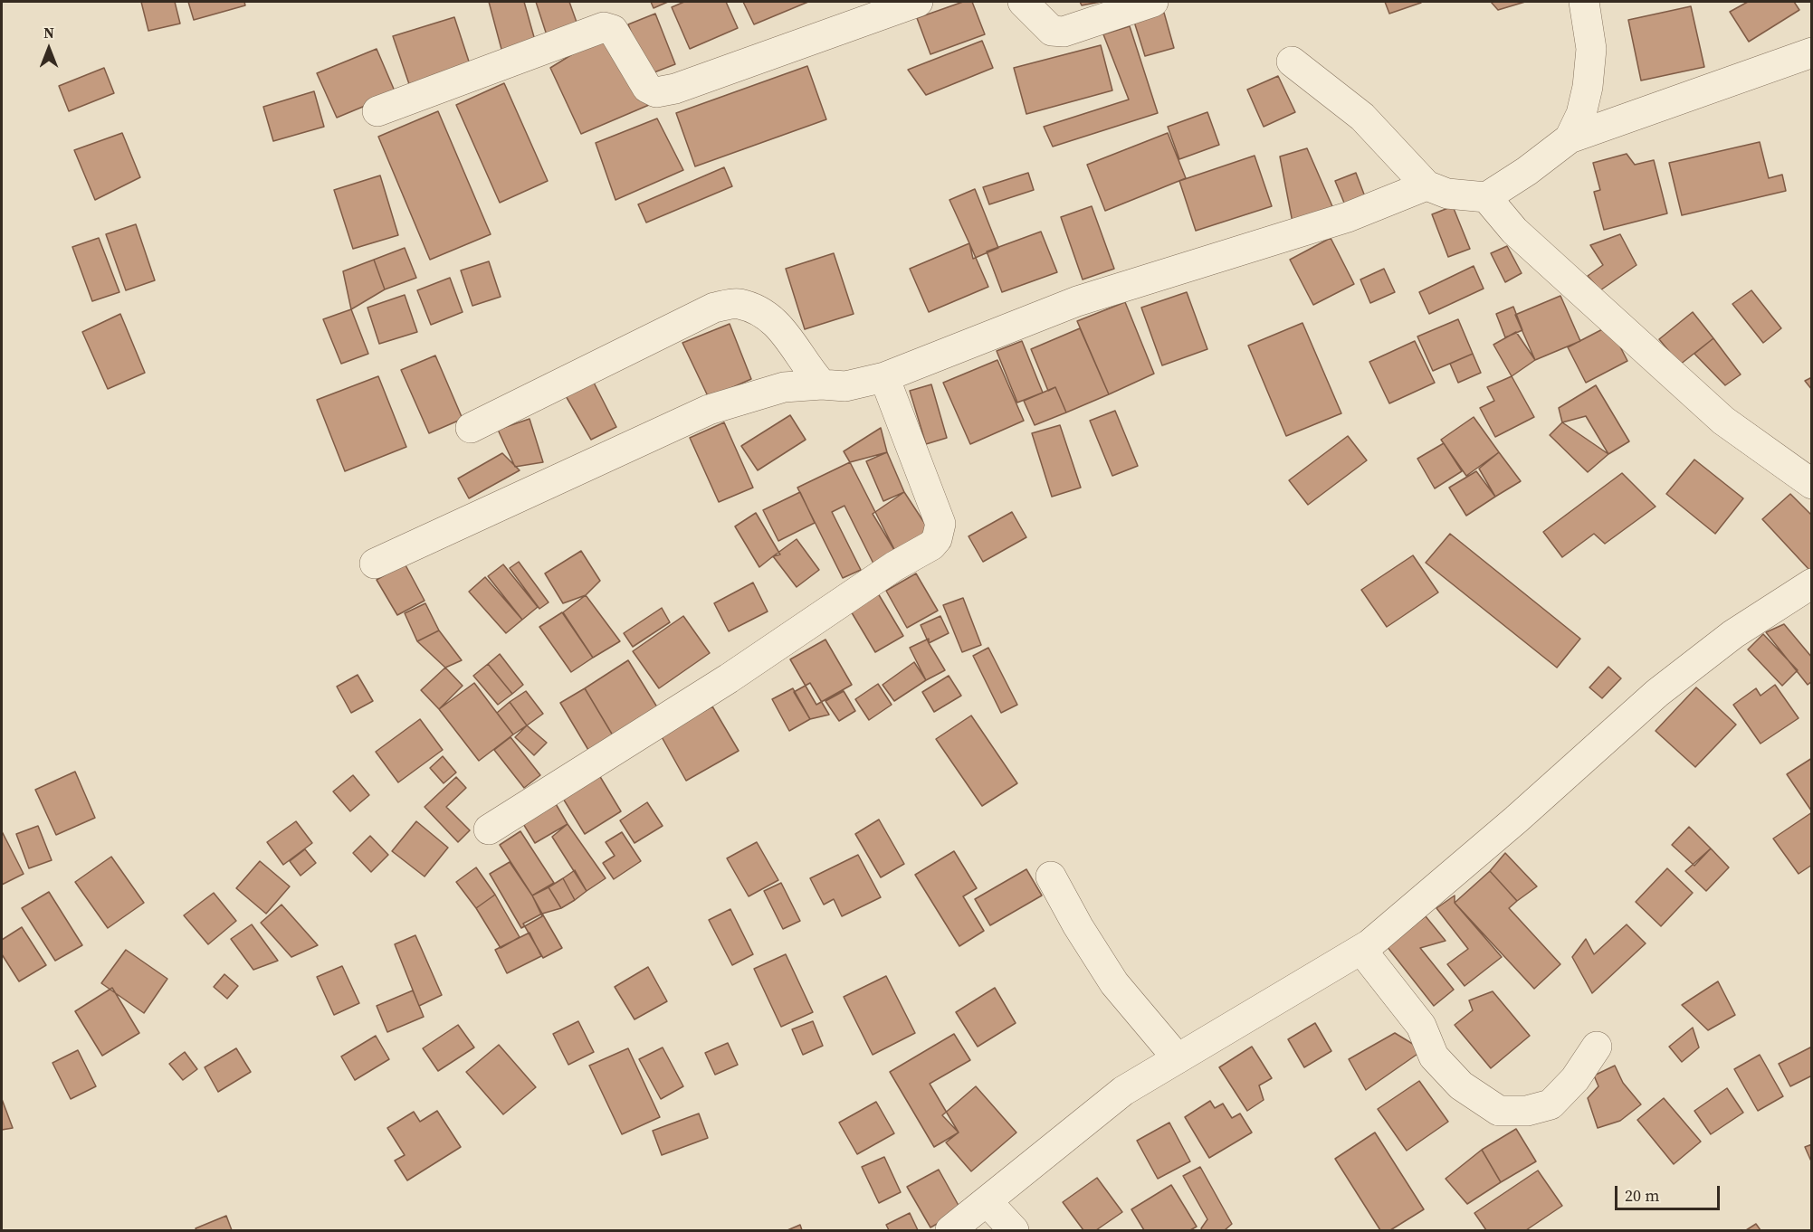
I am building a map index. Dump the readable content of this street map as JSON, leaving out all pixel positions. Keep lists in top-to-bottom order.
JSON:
{
  "scale_bar": "20 m",
  "north": "top"
}
